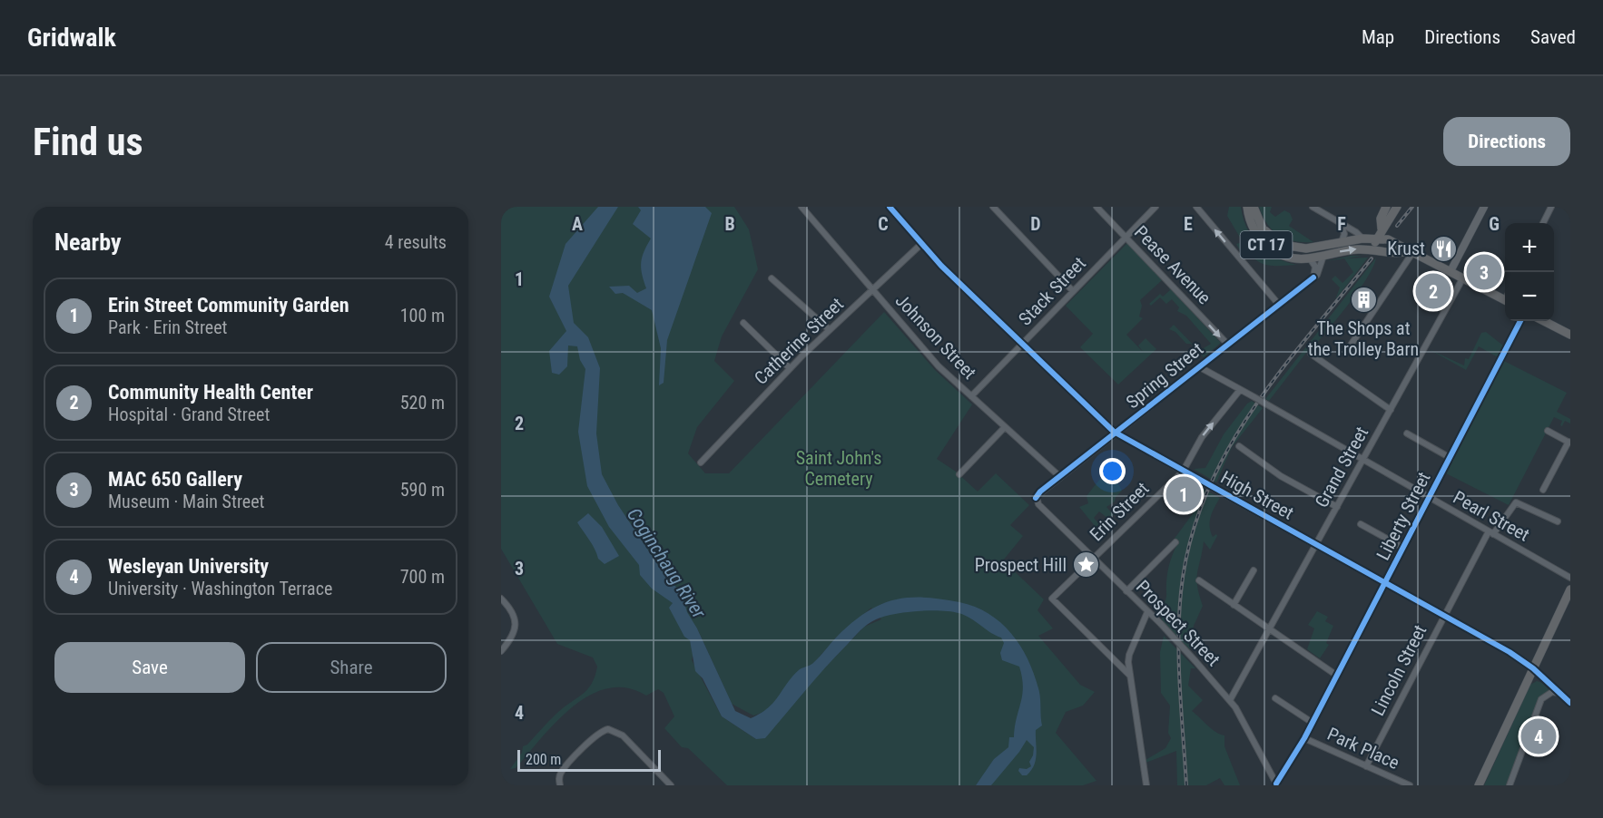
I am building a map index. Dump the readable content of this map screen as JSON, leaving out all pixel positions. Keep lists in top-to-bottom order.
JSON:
{
  "streets": {
    "highway": ["CT 17"],
    "street": [
      "Pease Avenue",
      "Stack Street",
      "Johnson Street",
      "Catherine Street",
      "Spring Street",
      "Grand Street",
      "High Street",
      "Erin Street",
      "Liberty Street",
      "Pearl Street",
      "Prospect Street",
      "Lincoln Street",
      "Park Place"
    ]
  },
  "crossings": [
    ["CT 17", "Spring Street"],
    ["Pease Avenue", "Stack Street"],
    ["Pease Avenue", "Spring Street"],
    ["Stack Street", "Johnson Street"],
    ["Stack Street", "High Street"],
    ["Johnson Street", "Catherine Street"],
    ["Johnson Street", "Spring Street"],
    ["Catherine Street", "High Street"],
    ["Spring Street", "High Street"],
    ["Spring Street", "Pearl Street"],
    ["Spring Street", "Prospect Street"],
    ["Grand Street", "High Street"],
    ["Grand Street", "Pearl Street"],
    ["Grand Street", "Prospect Street"],
    ["High Street", "Erin Street"],
    ["High Street", "Liberty Street"],
    ["High Street", "Lincoln Street"],
    ["Erin Street", "Pearl Street"],
    ["Erin Street", "Prospect Street"],
    ["Liberty Street", "Pearl Street"],
    ["Liberty Street", "Prospect Street"],
    ["Liberty Street", "Park Place"],
    ["Pearl Street", "Lincoln Street"],
    ["Lincoln Street", "Park Place"]
  ],
  "one_way": ["Pease Avenue"],
  "water": ["Coginchaug River"],
  "parks": ["Saint John's Cemetery"],
  "places": {
    "restaurant": ["Krust"],
    "building": ["The Shops at the Trolley Barn"],
    "place": ["Prospect Hill"]
  },
  "scale_bar": "200 m",
  "page": {
    "header": "Gridwalk",
    "nav": ["Map", "Directions", "Saved"],
    "buttons": [
      "Directions",
      ["Save", "Share"]
    ],
    "title": "Find us",
    "heading": ["Nearby", "4 results"],
    "map_buttons": ["+", "−"],
    "pins": [
      "3",
      "2",
      "1",
      "4"
    ],
    "list": [
      {
        "mark": "1",
        "name": "Erin Street Community Garden",
        "note": "Park · Erin Street",
        "value": "100 m"
      },
      {
        "mark": "2",
        "name": "Community Health Center",
        "note": "Hospital · Grand Street",
        "value": "520 m"
      },
      {
        "mark": "3",
        "name": "MAC 650 Gallery",
        "note": "Museum · Main Street",
        "value": "590 m"
      },
      {
        "mark": "4",
        "name": "Wesleyan University",
        "note": "University · Washington Terrace",
        "value": "700 m"
      }
    ],
    "scale": "200 m"
  },
  "grid": {
    "columns": [
      "A",
      "B",
      "C",
      "D",
      "E",
      "F",
      "G"
    ],
    "rows": [
      "1",
      "2",
      "3",
      "4"
    ]
  }
}
